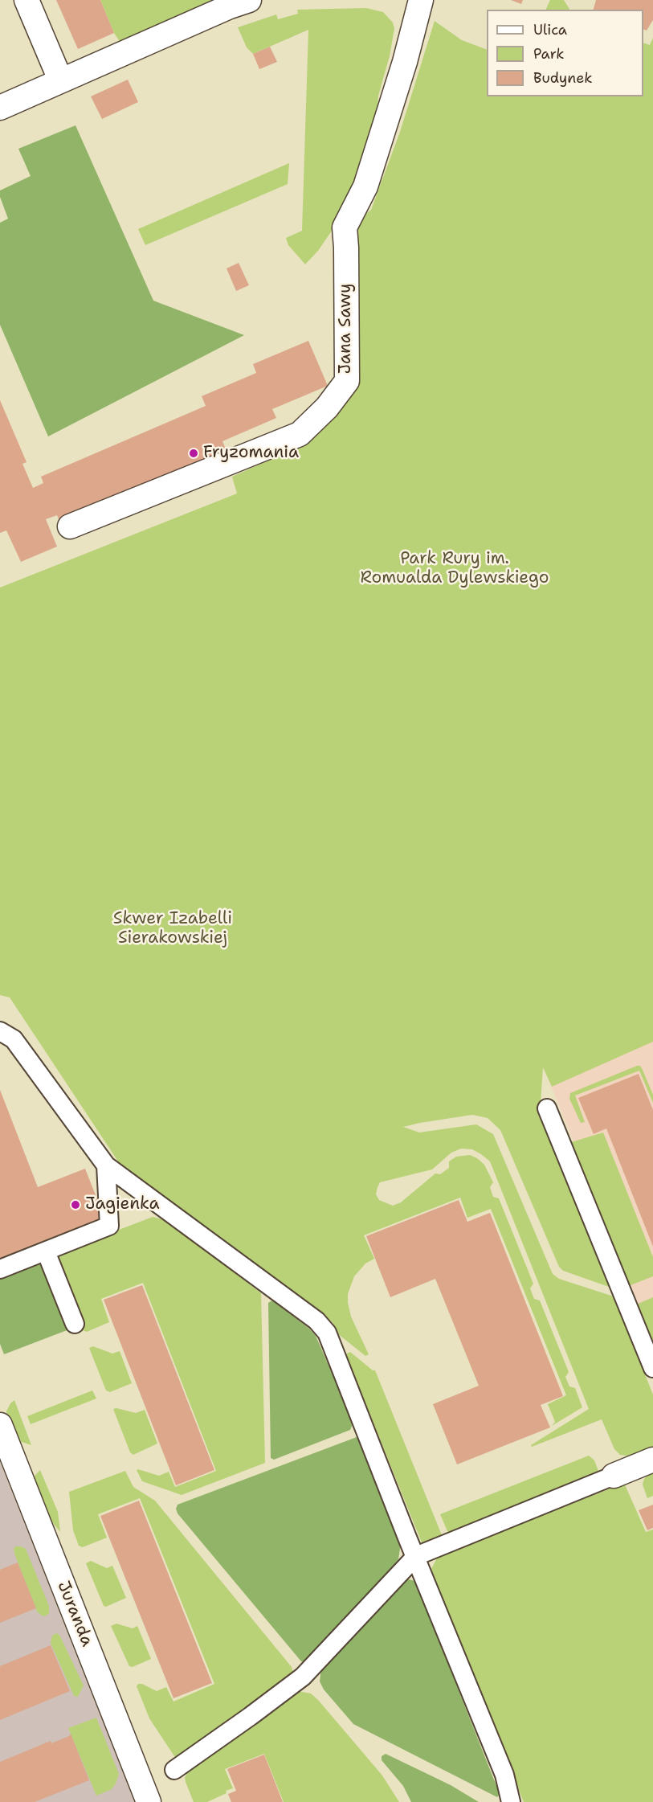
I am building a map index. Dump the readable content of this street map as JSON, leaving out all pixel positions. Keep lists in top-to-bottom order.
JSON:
{
  "streets": {
    "street": ["Jana Sawy", "Juranda"]
  },
  "parks": ["Park Rury im. Romualda Dylewskiego", "Skwer Izabelli Sierakowskiej"],
  "places": ["Fryzomania", "Jagienka"],
  "legend": ["Ulica", "Park", "Budynek"]
}
